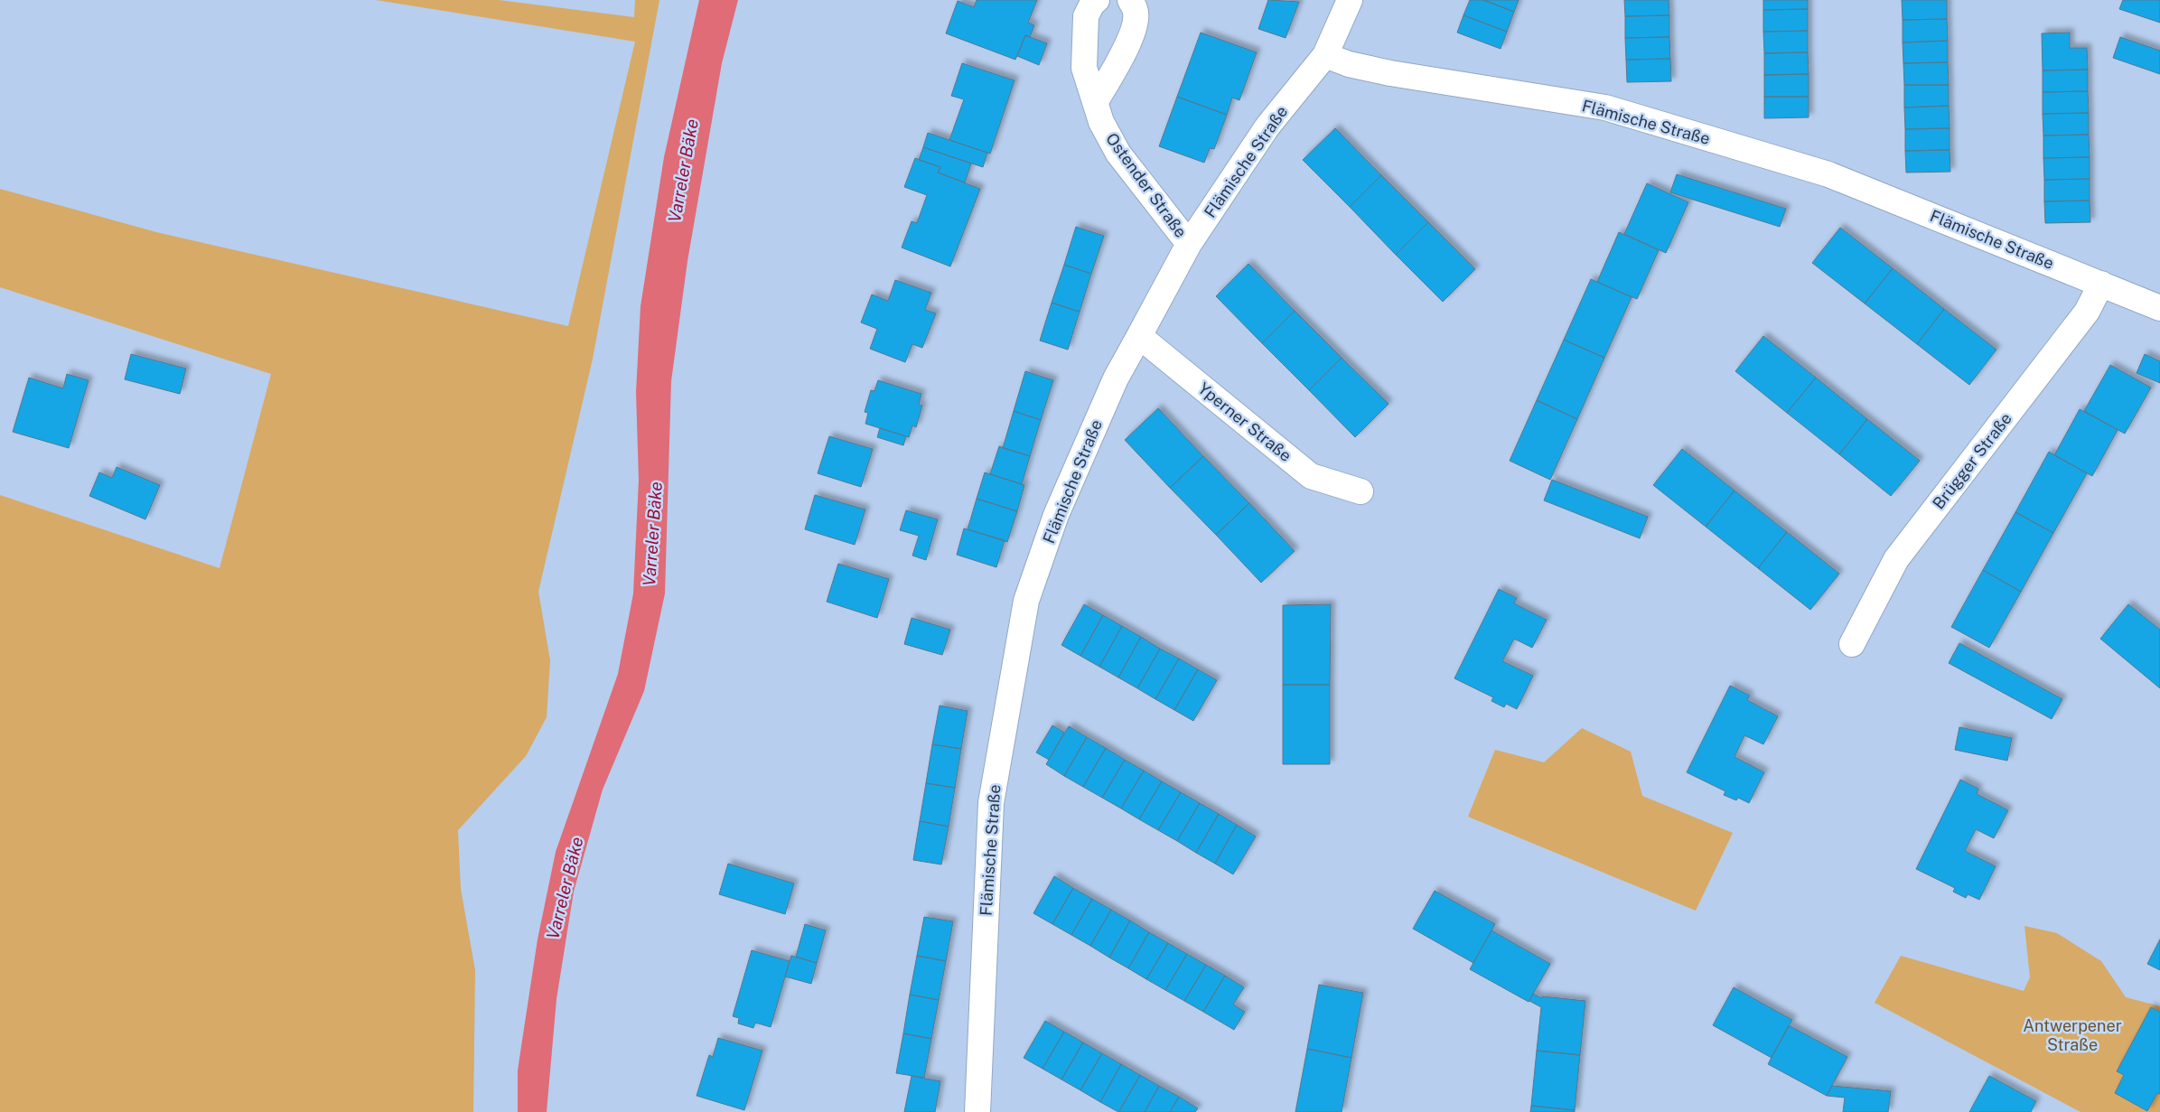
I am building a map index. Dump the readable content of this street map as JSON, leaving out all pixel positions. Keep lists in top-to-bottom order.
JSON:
{
  "streets": {
    "street": [
      "Flämische Straße",
      "Ostender Straße",
      "Yperner Straße",
      "Brügger Straße"
    ]
  },
  "crossings": [
    ["Flämische Straße", "Ostender Straße"],
    ["Flämische Straße", "Yperner Straße"],
    ["Flämische Straße", "Brügger Straße"]
  ],
  "water": ["Varreler Bäke"],
  "parks": ["Antwerpener Straße"]
}
